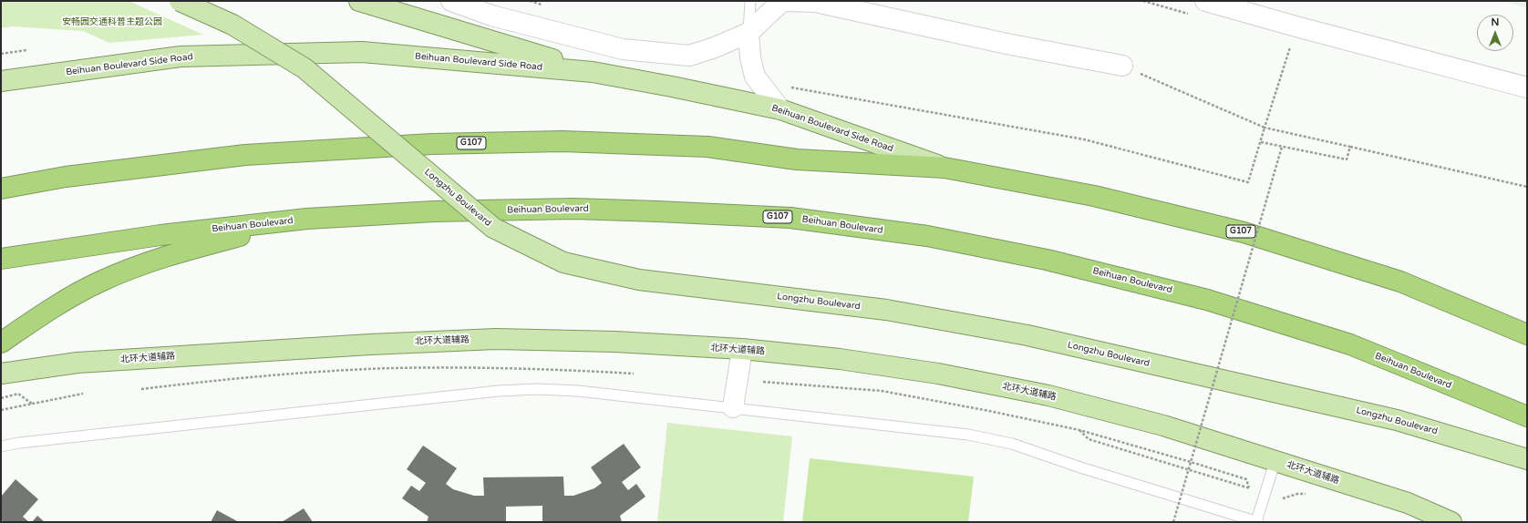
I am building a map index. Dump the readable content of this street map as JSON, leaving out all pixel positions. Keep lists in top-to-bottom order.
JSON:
{
  "streets": {
    "highway": ["G107", "Beihuan Boulevard"],
    "main road": ["Beihuan Boulevard Side Road", "Longzhu Boulevard", "北环大道辅路"]
  },
  "crossings": [
    ["Beihuan Boulevard Side Road", "G107"]
  ],
  "parks": ["安畅园交通科普主题公园"],
  "north": "top"
}
